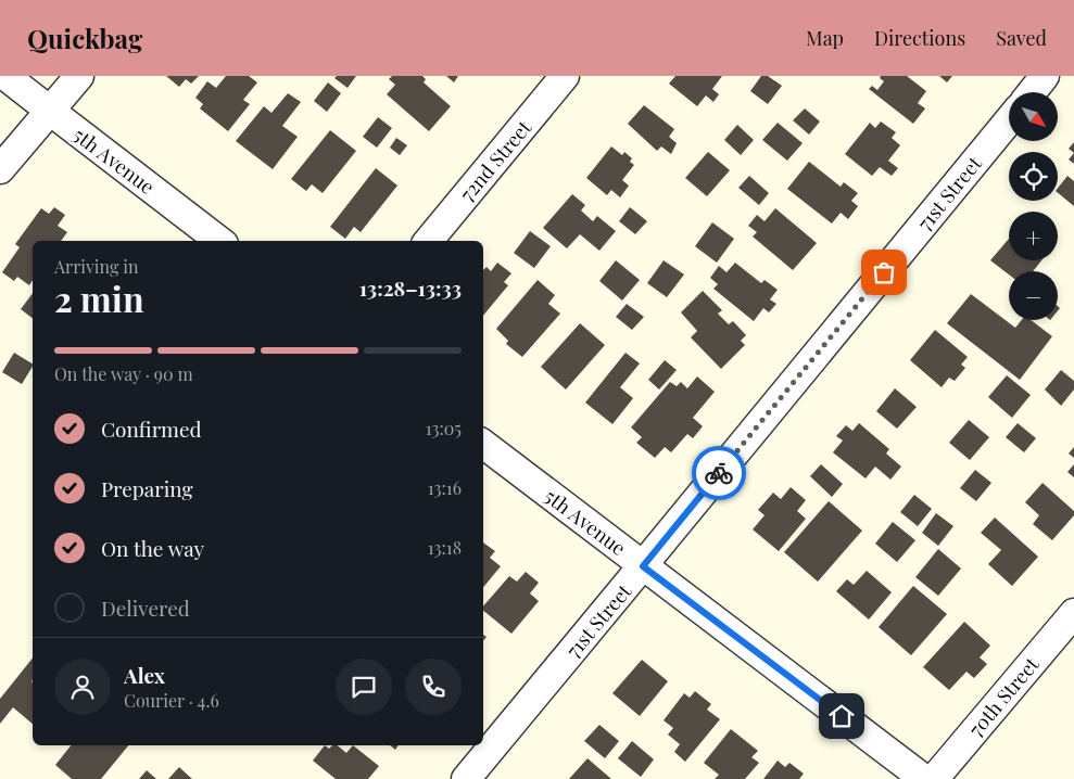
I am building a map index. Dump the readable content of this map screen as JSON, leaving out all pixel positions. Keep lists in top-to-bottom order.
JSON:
{
  "streets": {
    "street": [
      "5th Avenue",
      "72nd Street",
      "71st Street",
      "70th Street"
    ]
  },
  "crossings": [
    ["5th Avenue", "71st Street"]
  ],
  "north": "bottom right",
  "page": {
    "header": "Quickbag",
    "nav": ["Map", "Directions", "Saved"],
    "map_buttons": ["+", "−"],
    "heading": ["2 min", "Arriving in", "13:28–13:33"],
    "panel": ["Alex", "Courier · 4.6"],
    "bar": "On the way · 90 m",
    "list": [
      ["Confirmed", "13:05"],
      ["Preparing", "13:16"],
      ["On the way", "13:18"],
      "Delivered"
    ]
  }
}
